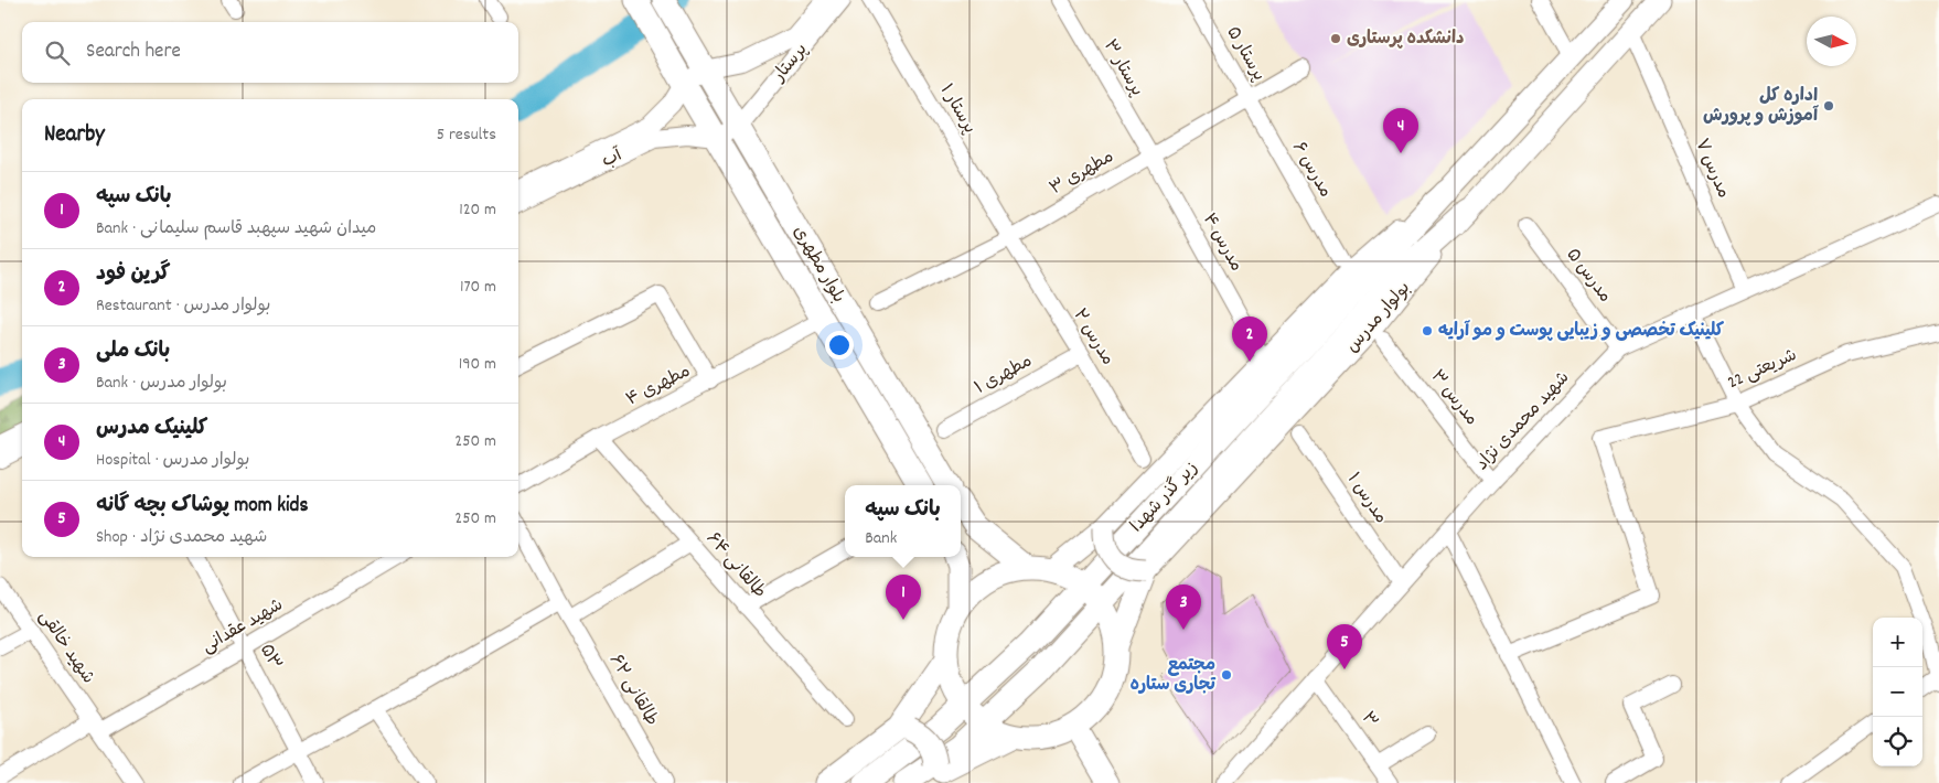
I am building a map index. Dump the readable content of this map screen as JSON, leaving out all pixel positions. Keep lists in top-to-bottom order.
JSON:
{
  "streets": {
    "main road": ["بلوار مطهری", "بولوار مدرس", "زیر گذر شهدا"],
    "street": [
      "پرستار ۵",
      "پرستار",
      "پرستار ۳",
      "پرستار ۱",
      "آب",
      "مدرس ۷",
      "مدرس ۶",
      "مطهری ۳",
      "مدرس ۴",
      "مدرس ۵",
      "مدرس ۲",
      "شریعتی 22",
      "مطهری ۱",
      "مطهری ۴",
      "مدرس ۳",
      "شهید محمدی نژاد",
      "مدرس ۱",
      "طالقانی ۶۴",
      "شهید عقدانی",
      "شهید خالقی",
      "۵۳",
      "طالقانی ۶۲",
      "۳"
    ]
  },
  "crossings": [
    ["پرستار ۵", "مدرس ۶"],
    ["پرستار ۵", "مطهری ۳"],
    ["پرستار", "بلوار مطهری"],
    ["پرستار ۳", "مطهری ۳"],
    ["پرستار ۳", "مدرس ۴"],
    ["پرستار ۱", "مطهری ۳"],
    ["پرستار ۱", "مدرس ۲"],
    ["آب", "بلوار مطهری"],
    ["مدرس ۷", "بولوار مدرس"],
    ["مدرس ۷", "شهید محمدی نژاد"],
    ["مدرس ۶", "مطهری ۳"],
    ["مطهری ۳", "مدرس ۴"],
    ["مطهری ۳", "مدرس ۲"],
    ["بلوار مطهری", "مطهری ۴"],
    ["مدرس ۵", "شهید محمدی نژاد"],
    ["بولوار مدرس", "زیر گذر شهدا"],
    ["مدرس ۲", "مطهری ۱"],
    ["مطهری ۴", "طالقانی ۶۴"],
    ["مدرس ۳", "شهید محمدی نژاد"],
    ["شهید محمدی نژاد", "مدرس ۱"],
    ["شهید محمدی نژاد", "۳"],
    ["شهید عقدانی", "شهید خالقی"],
    ["شهید عقدانی", "۵۳"]
  ],
  "places": [
    "دانشکده پرستاری",
    "اداره کل آموزش و پرورش",
    "کلینیک تخصصی و زیبایی پوست و مو آرایه",
    "مجتمع تجاری ستاره"
  ],
  "north": "right",
  "page": {
    "search": "Search here",
    "heading": ["Nearby", "5 results"],
    "pins": [
      "4",
      "2",
      "1",
      "3",
      "5"
    ],
    "list": [
      {
        "mark": "1",
        "name": "بانک سپه",
        "note": "Bank · میدان شهید سپهبد قاسم سلیمانی",
        "value": "120 m"
      },
      {
        "mark": "2",
        "name": "گرین فود",
        "note": "Restaurant · بولوار مدرس",
        "value": "170 m"
      },
      {
        "mark": "3",
        "name": "بانک ملی",
        "note": "Bank · بولوار مدرس",
        "value": "190 m"
      },
      {
        "mark": "4",
        "name": "کلینیک مدرس",
        "note": "Hospital · بولوار مدرس",
        "value": "250 m"
      },
      {
        "mark": "5",
        "name": "پوشاک بچه گانه mom kids",
        "note": "Shop · شهید محمدی نژاد",
        "value": "250 m"
      }
    ],
    "popup": ["بانک سپه", "Bank"],
    "map_buttons": ["+", "−"]
  }
}
